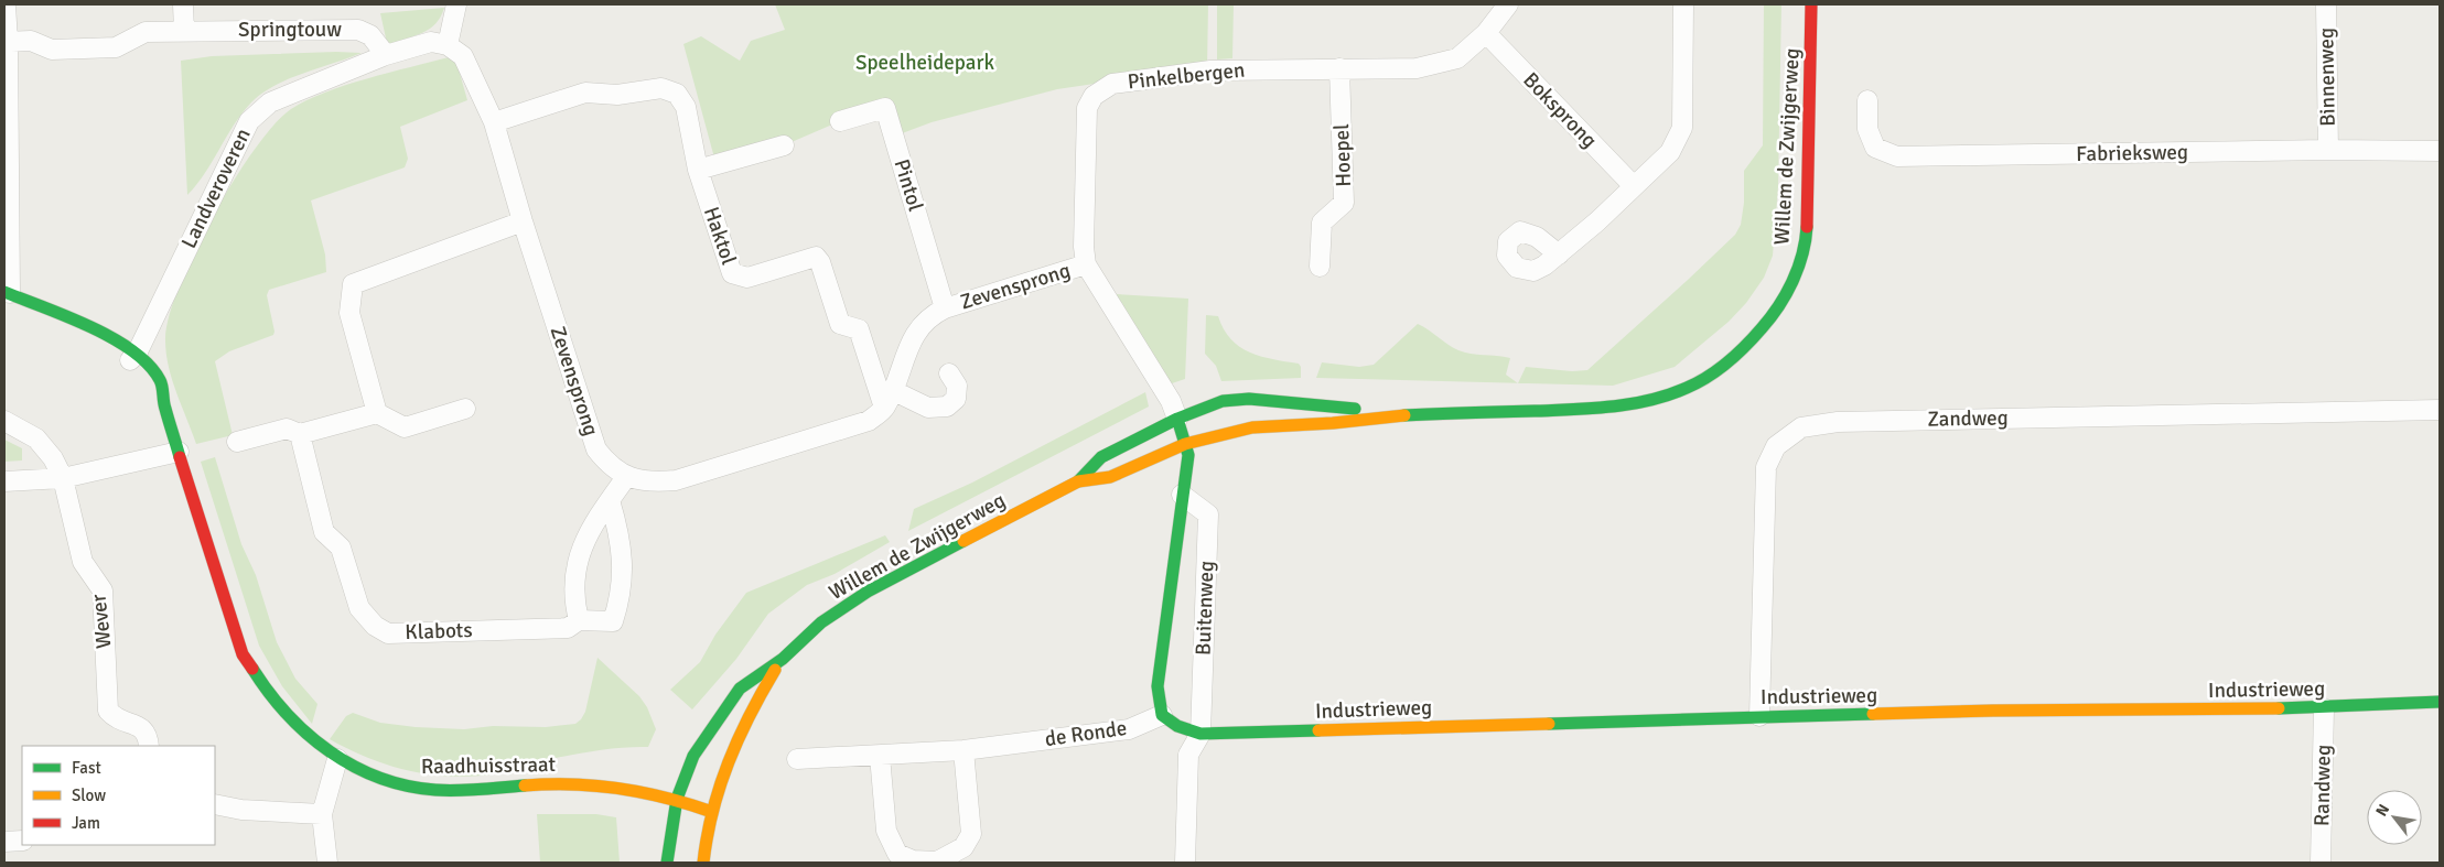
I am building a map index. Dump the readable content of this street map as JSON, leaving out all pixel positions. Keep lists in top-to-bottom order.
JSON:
{
  "streets": {
    "street": [
      "Springtouw",
      "Pinkelbergen",
      "Binnenweg",
      "Boksprong",
      "Willem de Zwijgerweg",
      "Fabrieksweg",
      "Hoepel",
      "Pintol",
      "Landveroveren",
      "Haktol",
      "Zevensprong",
      "Zandweg",
      "Buitenweg",
      "Wever",
      "Klabots",
      "Industrieweg",
      "de Ronde",
      "Raadhuisstraat",
      "Randweg"
    ]
  },
  "crossings": [
    ["Springtouw", "Landveroveren"],
    ["Pinkelbergen", "Boksprong"],
    ["Pinkelbergen", "Willem de Zwijgerweg"],
    ["Pinkelbergen", "Hoepel"],
    ["Pinkelbergen", "Zevensprong"],
    ["Pinkelbergen", "Buitenweg"],
    ["Binnenweg", "Fabrieksweg"],
    ["Willem de Zwijgerweg", "Buitenweg"],
    ["Willem de Zwijgerweg", "Raadhuisstraat"],
    ["Pintol", "Zevensprong"],
    ["Landveroveren", "Zevensprong"],
    ["Landveroveren", "Raadhuisstraat"],
    ["Haktol", "Zevensprong"],
    ["Zandweg", "Industrieweg"],
    ["Buitenweg", "Industrieweg"],
    ["Buitenweg", "de Ronde"],
    ["Industrieweg", "Randweg"]
  ],
  "parks": ["Speelheidepark"],
  "legend": ["Fast", "Slow", "Jam"],
  "north": "top left"
}
